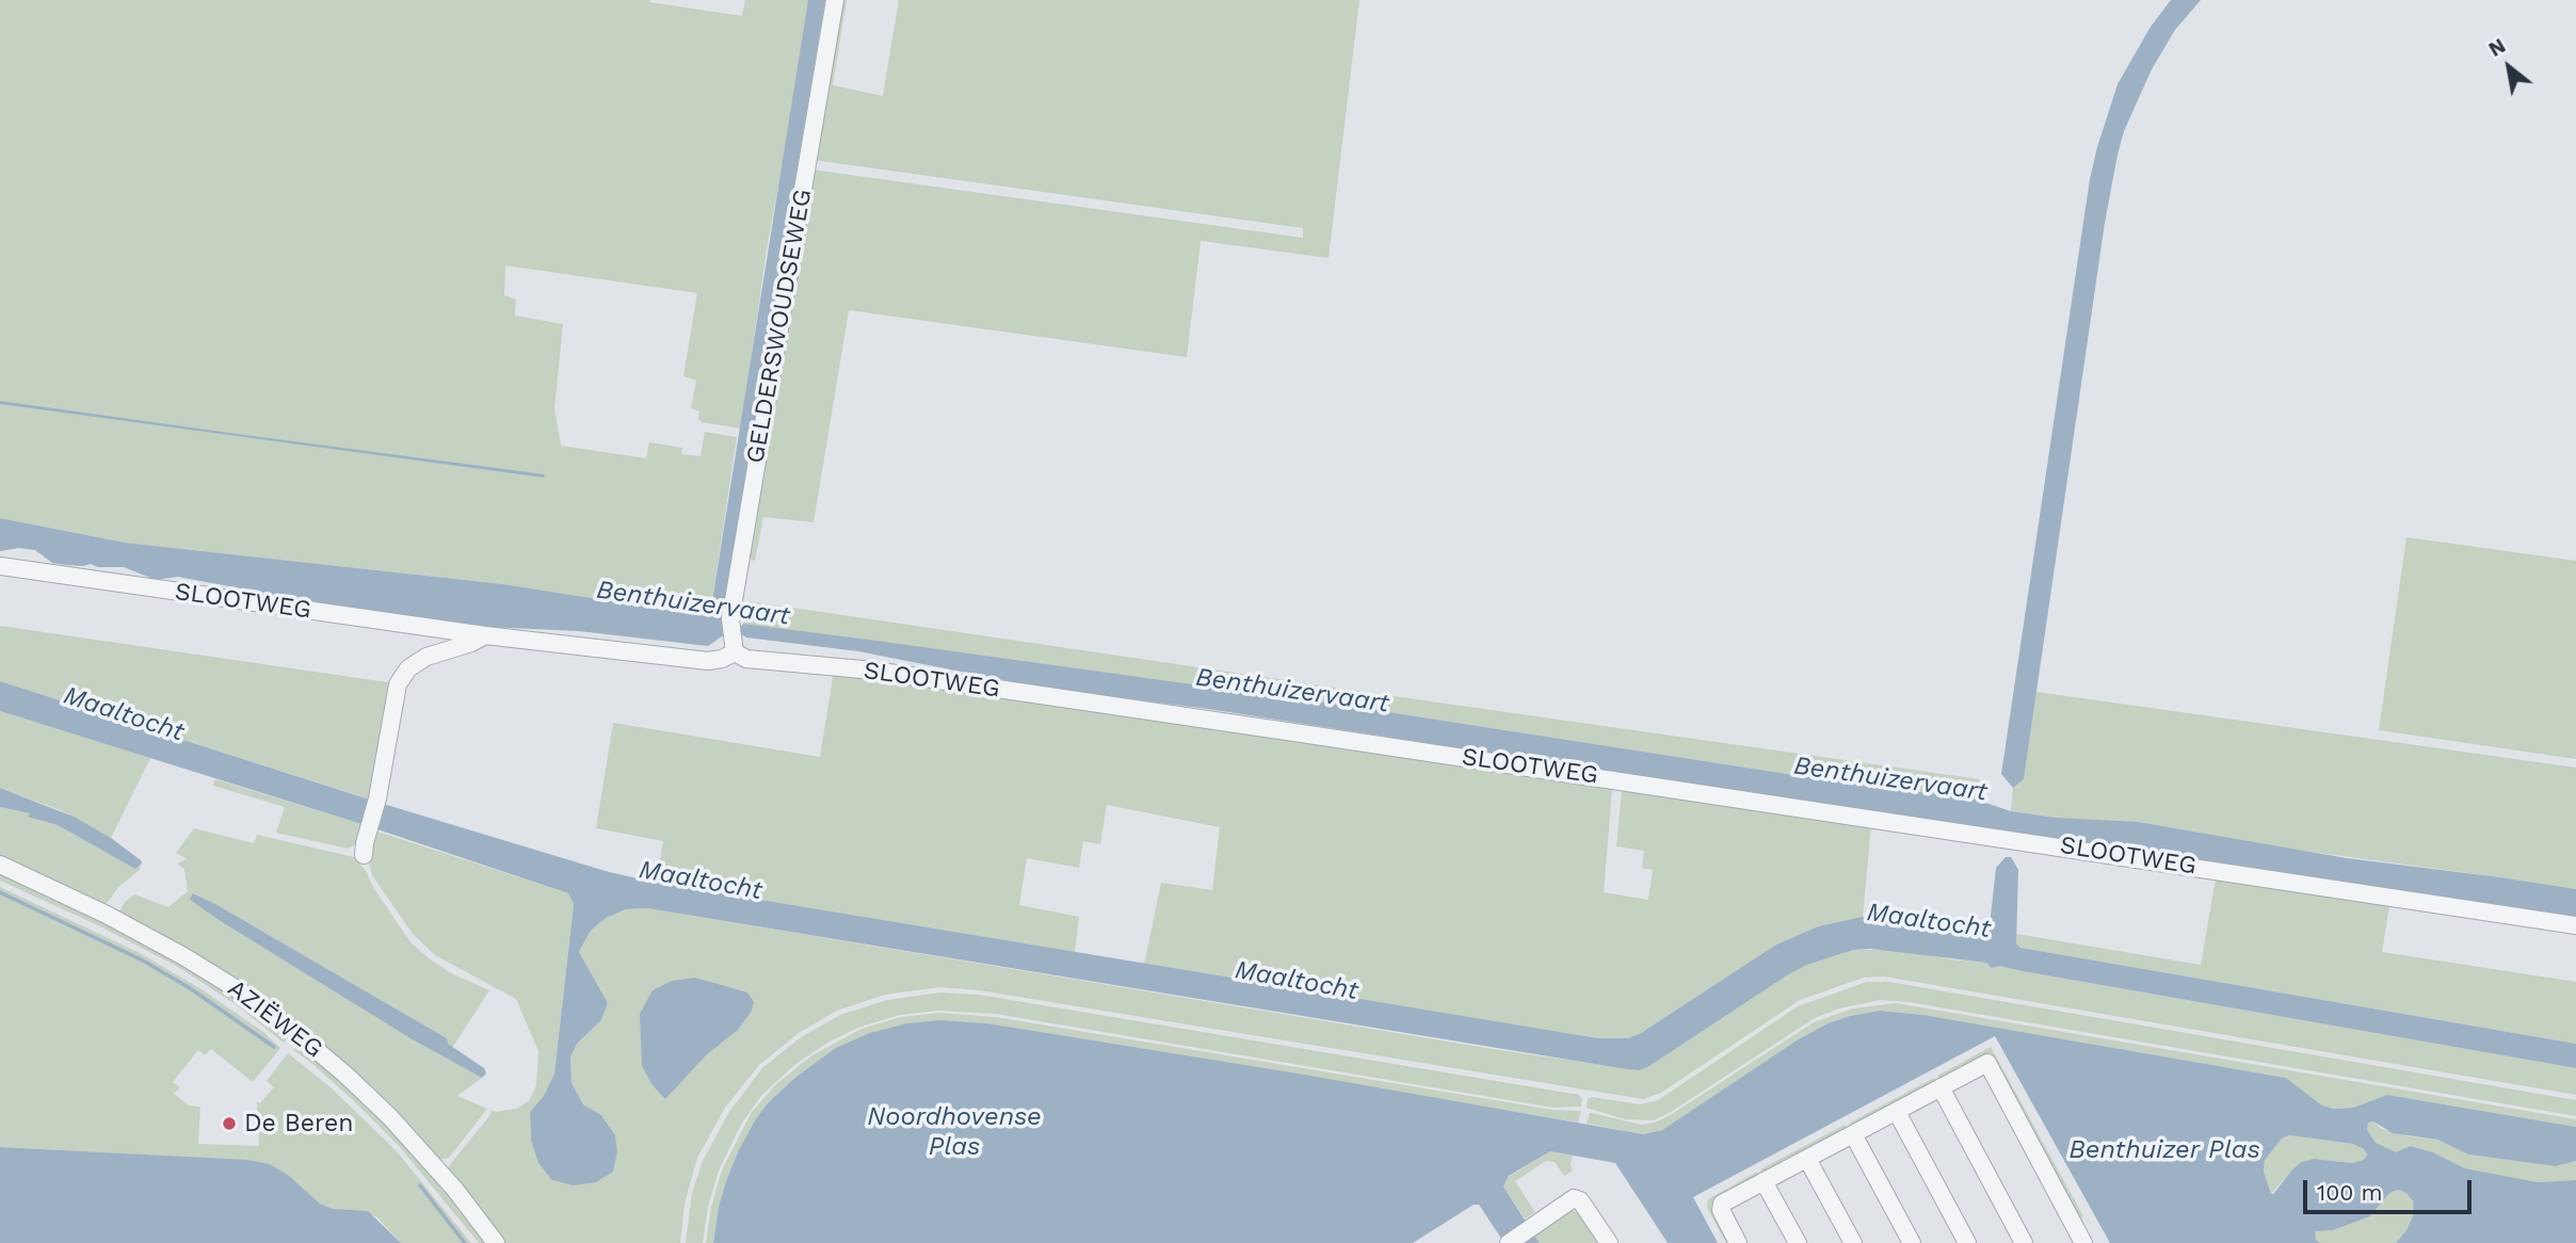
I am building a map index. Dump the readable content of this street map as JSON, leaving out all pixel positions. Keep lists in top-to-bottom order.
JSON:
{
  "streets": {
    "street": ["GELDERSWOUDSEWEG", "SLOOTWEG", "AZIËWEG"]
  },
  "crossings": [
    ["GELDERSWOUDSEWEG", "SLOOTWEG"]
  ],
  "water": [
    "Benthuizervaart",
    "Maaltocht",
    "Noordhovense Plas",
    "Benthuizer Plas"
  ],
  "places": ["De Beren"],
  "scale_bar": "100 m",
  "north": "top left"
}
